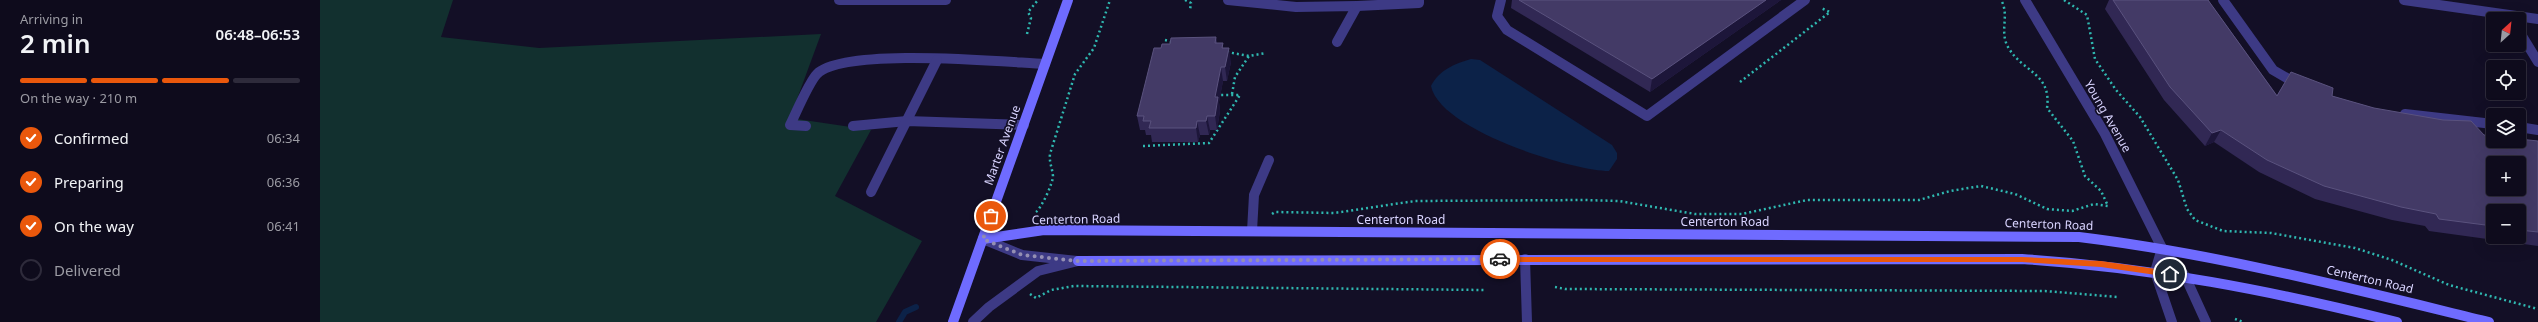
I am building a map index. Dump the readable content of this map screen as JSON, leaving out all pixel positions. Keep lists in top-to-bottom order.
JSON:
{
  "streets": {
    "main road": ["Marter Avenue", "Centerton Road"],
    "street": ["Young Avenue"]
  },
  "crossings": [
    ["Young Avenue", "Centerton Road"],
    ["Marter Avenue", "Centerton Road"]
  ],
  "north": "top right",
  "page": {
    "heading": ["2 min", "Arriving in", "06:48–06:53"],
    "map_buttons": ["+", "−"],
    "bar": "On the way · 210 m",
    "list": [
      ["Confirmed", "06:34"],
      ["Preparing", "06:36"],
      ["On the way", "06:41"],
      "Delivered"
    ]
  }
}
